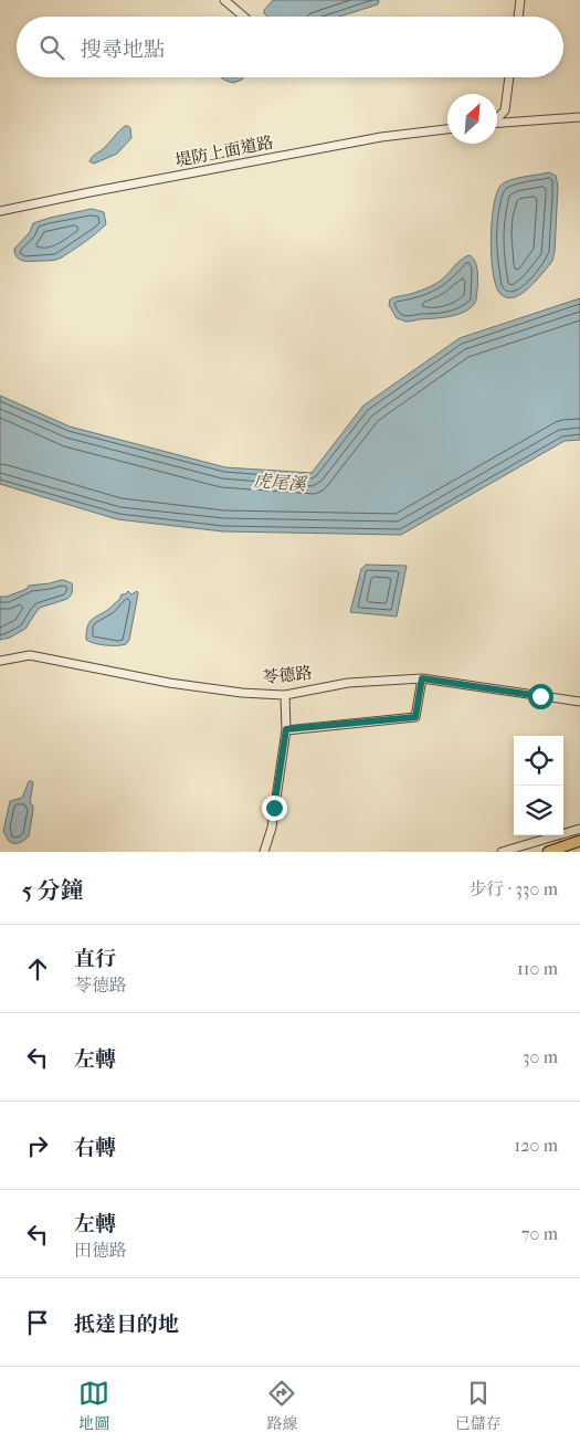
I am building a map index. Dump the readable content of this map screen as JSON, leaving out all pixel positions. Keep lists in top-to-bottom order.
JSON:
{
  "streets": {
    "street": ["堤防上面道路", "苓德路"]
  },
  "water": ["虎尾溪"],
  "north": "top right",
  "page": {
    "search": "搜尋地點",
    "heading": ["5 分鐘", "步行 · 330 m"],
    "list": [
      ["直行", "苓德路", "110 m"],
      ["左轉", "30 m"],
      ["右轉", "120 m"],
      ["左轉", "田德路", "70 m"],
      "抵達目的地"
    ],
    "nav": ["地圖", "路線", "已儲存"]
  }
}
